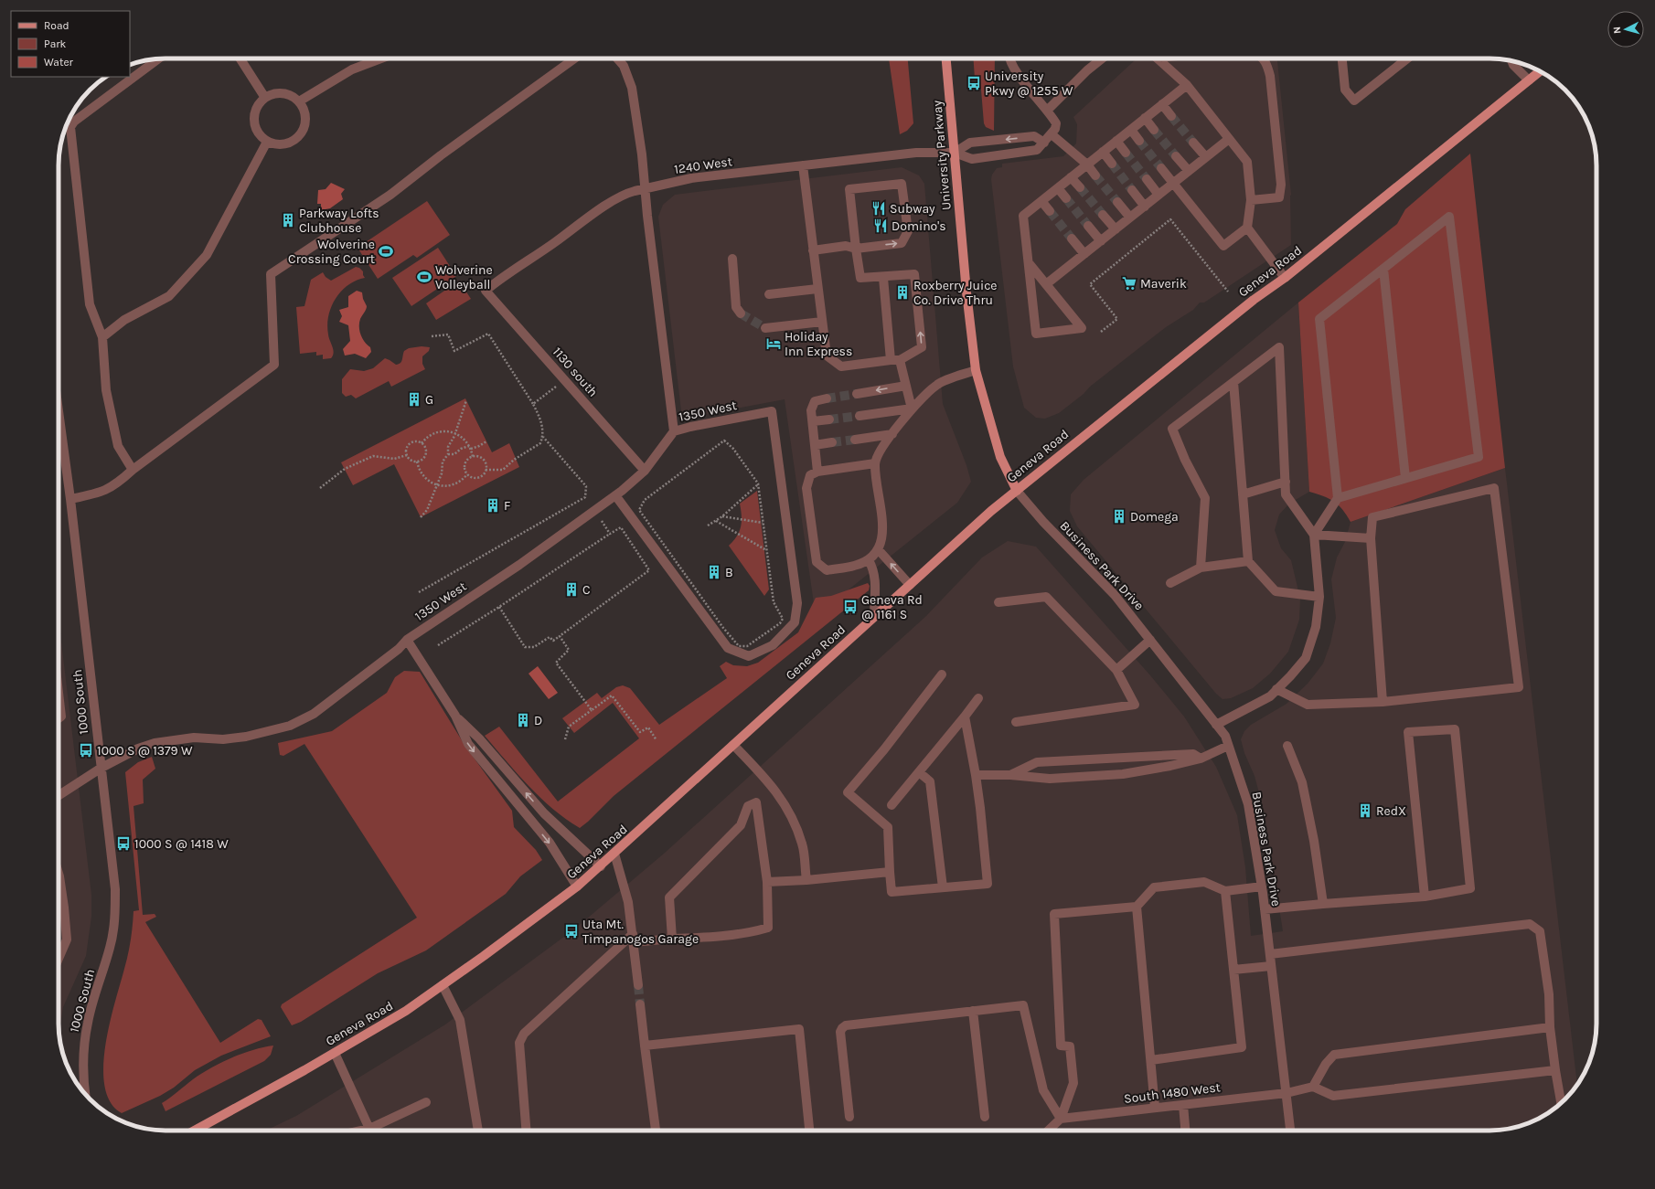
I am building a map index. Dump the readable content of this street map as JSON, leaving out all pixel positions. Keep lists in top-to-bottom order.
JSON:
{
  "streets": {
    "main road": ["University Parkway", "Geneva Road"],
    "street": [
      "1240 West",
      "1130 south",
      "1350 West",
      "Business Park Drive",
      "1000 South",
      "South 1480 West"
    ]
  },
  "crossings": [
    ["University Parkway", "1240 West"],
    ["University Parkway", "Geneva Road"],
    ["University Parkway", "Business Park Drive"],
    ["1240 West", "1130 south"],
    ["Geneva Road", "Business Park Drive"],
    ["1130 south", "1350 West"],
    ["1350 West", "1000 South"],
    ["Business Park Drive", "South 1480 West"]
  ],
  "places": {
    "bus stop": [
      "University Pkwy @ 1255 W",
      "Geneva Rd @ 1161 S",
      "1000 S @ 1379 W",
      "1000 S @ 1418 W",
      "Uta Mt. Timpanogos Garage"
    ],
    "restaurant": ["Subway", "Domino's"],
    "building": [
      "Parkway Lofts Clubhouse",
      "Roxberry Juice Co. Drive Thru",
      "G",
      "F",
      "Domega",
      "B",
      "C",
      "D",
      "RedX"
    ],
    "sports": ["Wolverine Crossing Court", "Wolverine Volleyball"],
    "supermarket": ["Maverik"],
    "hotel": ["Holiday Inn Express"]
  },
  "legend": ["Road", "Park", "Water"],
  "north": "left"
}
